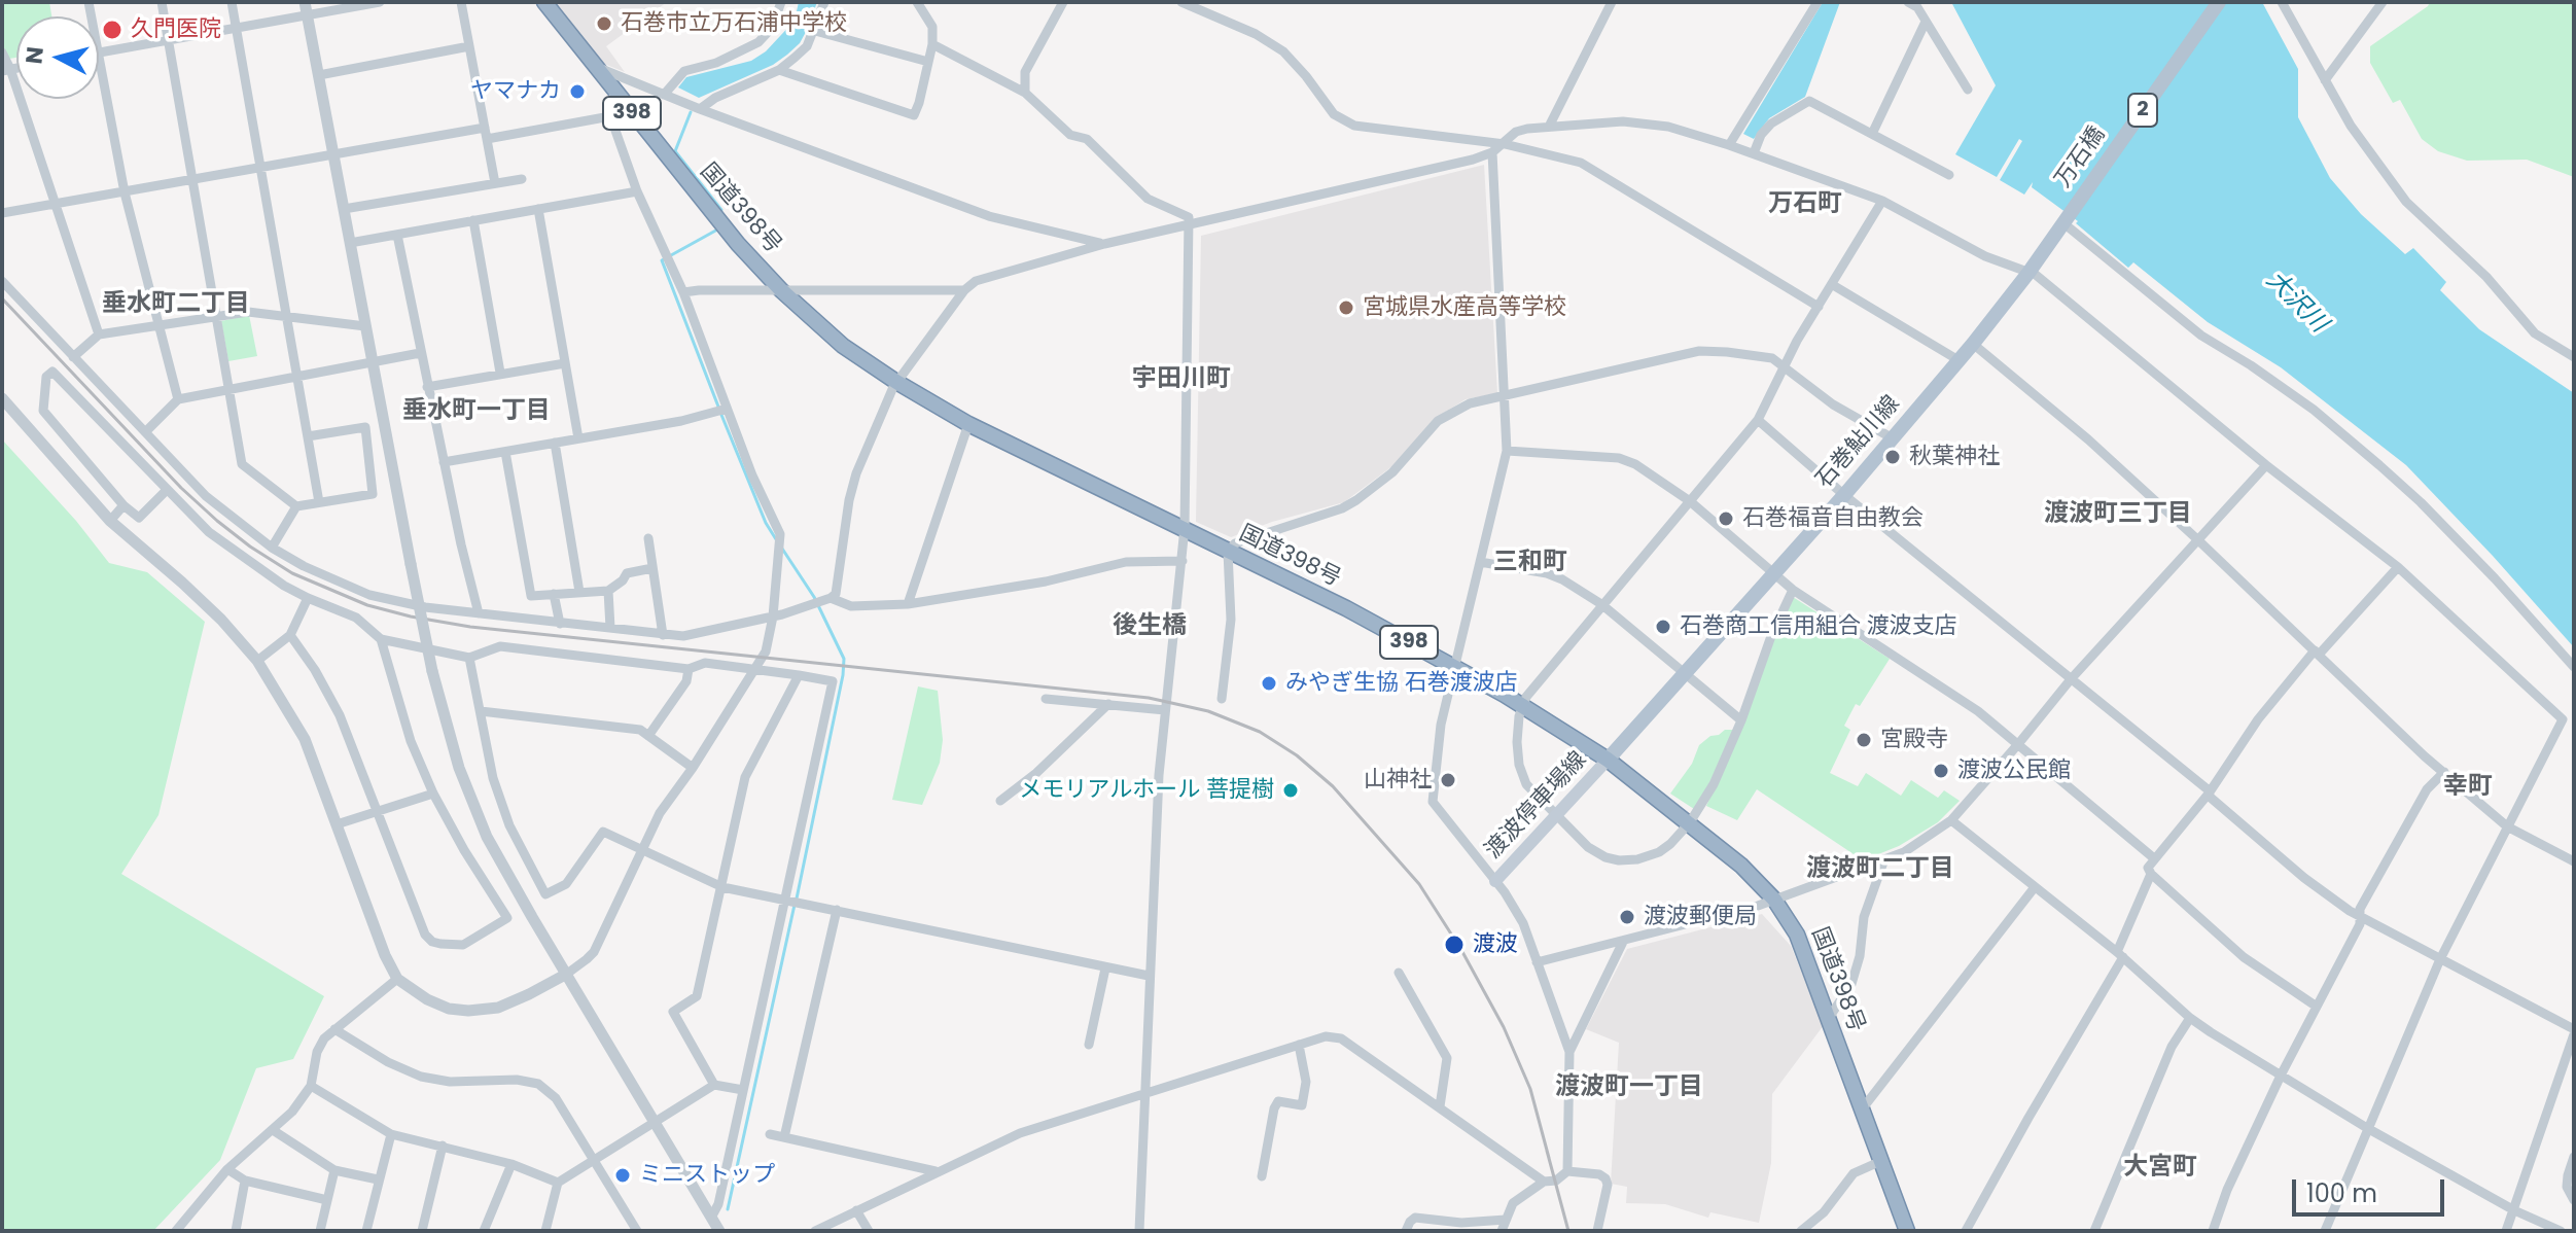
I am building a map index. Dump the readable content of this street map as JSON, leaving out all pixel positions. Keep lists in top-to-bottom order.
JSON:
{
  "streets": {
    "highway": ["398", "国道398号"],
    "main road": [
      "2",
      "万石橋",
      "石巻鮎川線",
      "渡波停車場線"
    ]
  },
  "crossings": [
    ["万石橋", "石巻鮎川線"],
    ["国道398号", "石巻鮎川線"],
    ["国道398号", "渡波停車場線"],
    ["石巻鮎川線", "渡波停車場線"]
  ],
  "districts": [
    "万石町",
    "垂水町二丁目",
    "宇田川町",
    "垂水町一丁目",
    "渡波町三丁目",
    "三和町",
    "後生橋",
    "幸町",
    "渡波町二丁目",
    "渡波町一丁目",
    "大宮町"
  ],
  "water": ["大沢川"],
  "places": [
    "石巻市立万石浦中学校",
    "久門医院",
    "ヤマナカ",
    "宮城県水産高等学校",
    "秋葉神社",
    "石巻福音自由教会",
    "石巻商工信用組合 渡波支店",
    "みやぎ生協 石巻渡波店",
    "宮殿寺",
    "渡波公民館",
    "山神社",
    "メモリアルホール 菩提樹",
    "渡波郵便局",
    "渡波",
    "ミニストップ"
  ],
  "scale_bar": "100 m",
  "north": "left"
}
